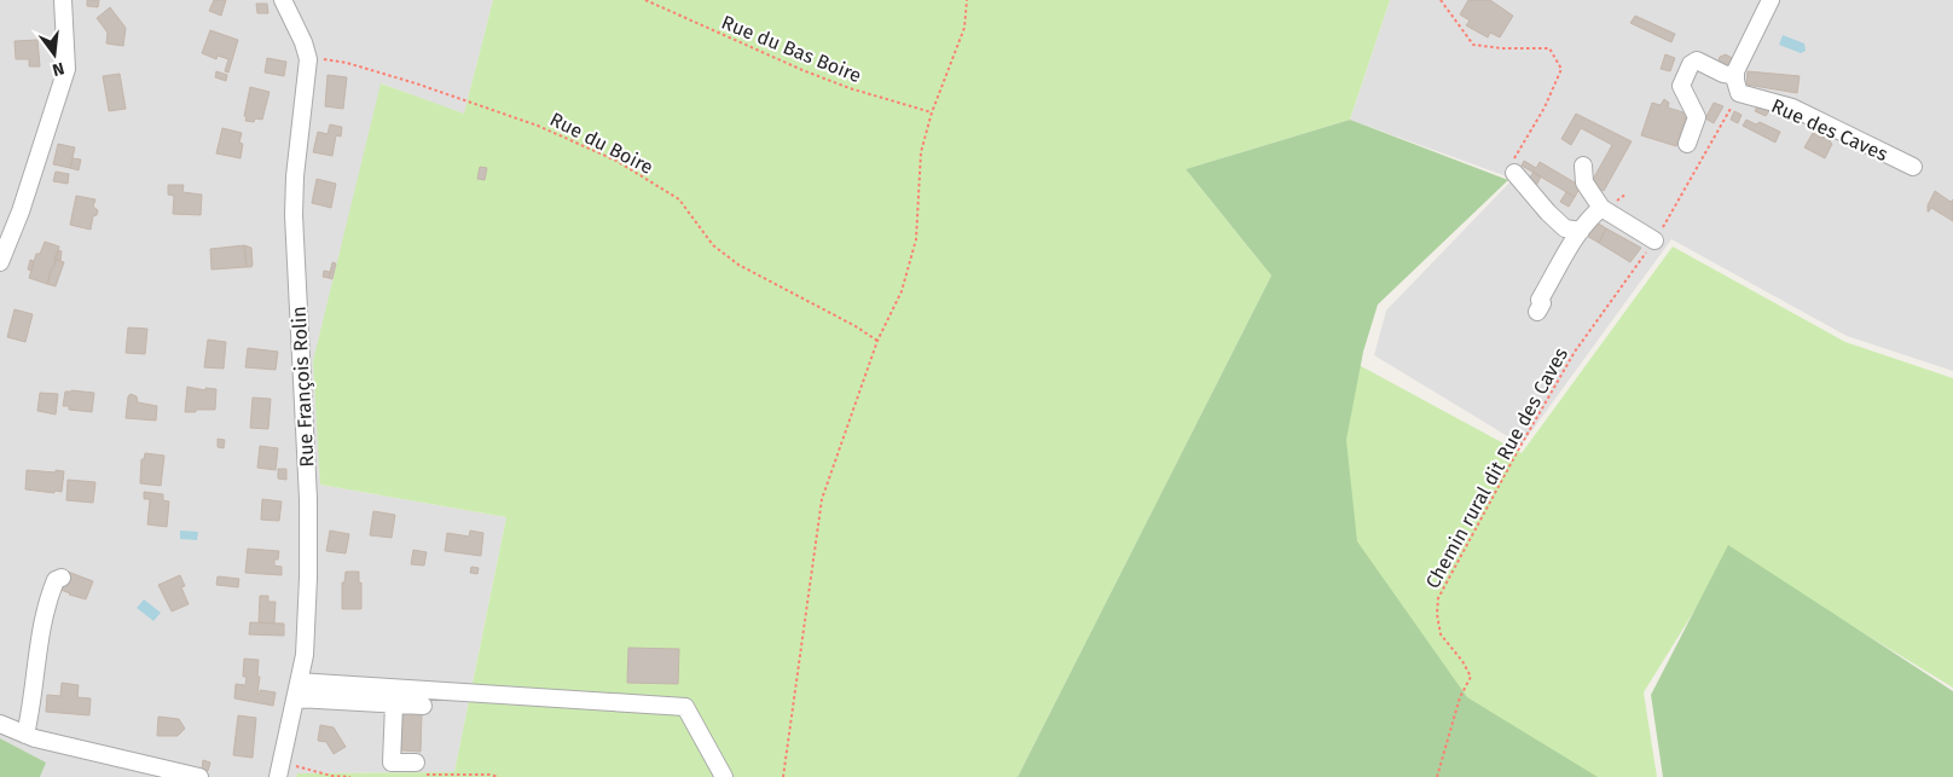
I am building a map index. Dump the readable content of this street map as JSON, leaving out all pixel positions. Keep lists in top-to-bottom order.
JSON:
{
  "streets": {
    "street": ["Rue des Caves", "Rue François Rolin"],
    "path": ["Rue du Bas Boire", "Rue du Boire", "Chemin rural dit Rue des Caves"]
  },
  "crossings": [
    ["Rue des Caves", "Chemin rural dit Rue des Caves"],
    ["Rue du Boire", "Rue François Rolin"]
  ],
  "north": "bottom"
}
